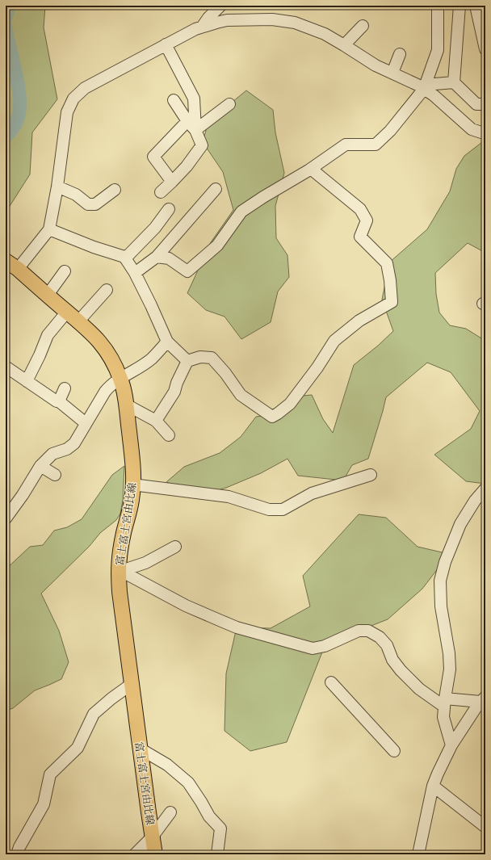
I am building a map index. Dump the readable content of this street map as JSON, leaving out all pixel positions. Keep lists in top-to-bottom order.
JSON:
{
  "streets": {
    "main road": ["富士富士宮由比線"]
  }
}
